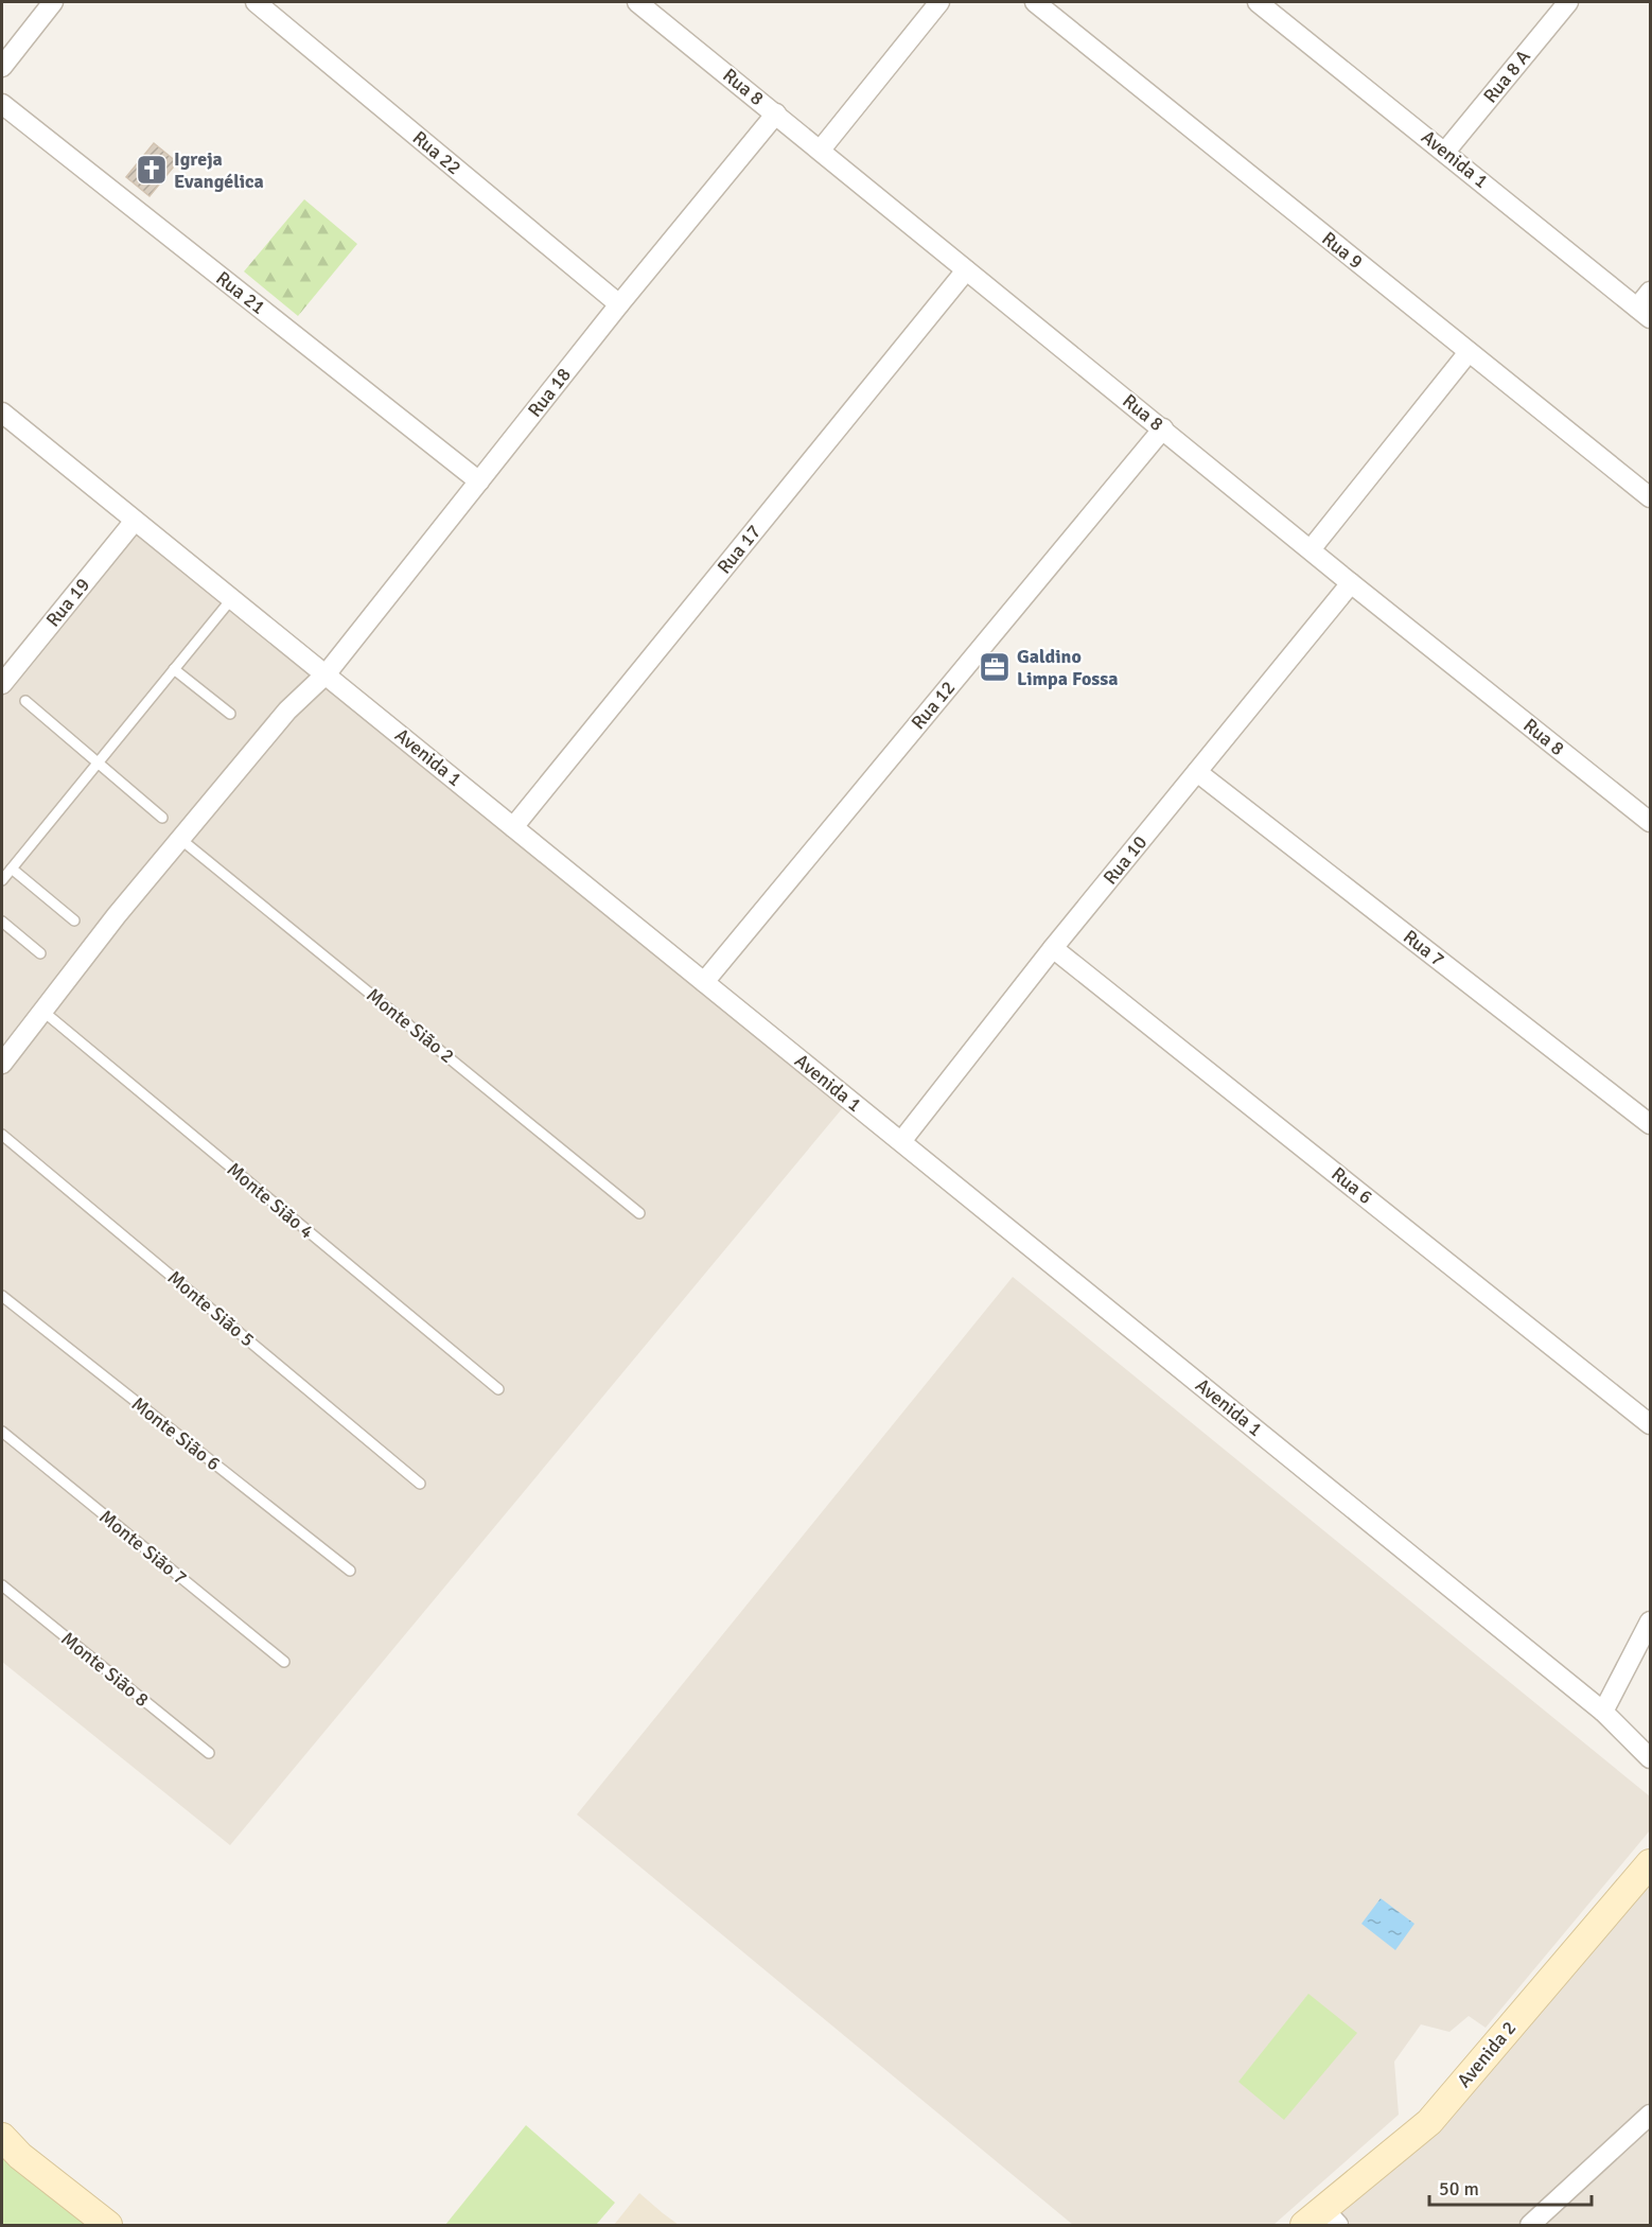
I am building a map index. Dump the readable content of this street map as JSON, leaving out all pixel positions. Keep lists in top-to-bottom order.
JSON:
{
  "streets": {
    "street": [
      "Rua 8 A",
      "Rua 8",
      "Rua 22",
      "Avenida 1",
      "Rua 9",
      "Rua 21",
      "Rua 18",
      "Rua 17",
      "Rua 19",
      "Rua 12",
      "Rua 10",
      "Rua 7",
      "Rua 6",
      "Avenida 2"
    ],
    "lane": [
      "Monte Sião 2",
      "Monte Sião 4",
      "Monte Sião 5",
      "Monte Sião 6",
      "Monte Sião 7",
      "Monte Sião 8"
    ]
  },
  "crossings": [
    ["Rua 8 A", "Avenida 1"],
    ["Rua 8", "Rua 18"],
    ["Rua 8", "Rua 17"],
    ["Rua 8", "Rua 12"],
    ["Rua 8", "Rua 10"],
    ["Rua 22", "Rua 18"],
    ["Avenida 1", "Rua 18"],
    ["Avenida 1", "Rua 17"],
    ["Avenida 1", "Rua 19"],
    ["Avenida 1", "Rua 12"],
    ["Avenida 1", "Rua 10"],
    ["Rua 21", "Rua 18"],
    ["Rua 18", "Monte Sião 2"],
    ["Rua 18", "Monte Sião 4"],
    ["Rua 10", "Rua 7"],
    ["Rua 10", "Rua 6"]
  ],
  "places": {
    "church": ["Igreja Evangélica"],
    "office": ["Galdino Limpa Fossa"]
  },
  "scale_bar": "50 m"
}
